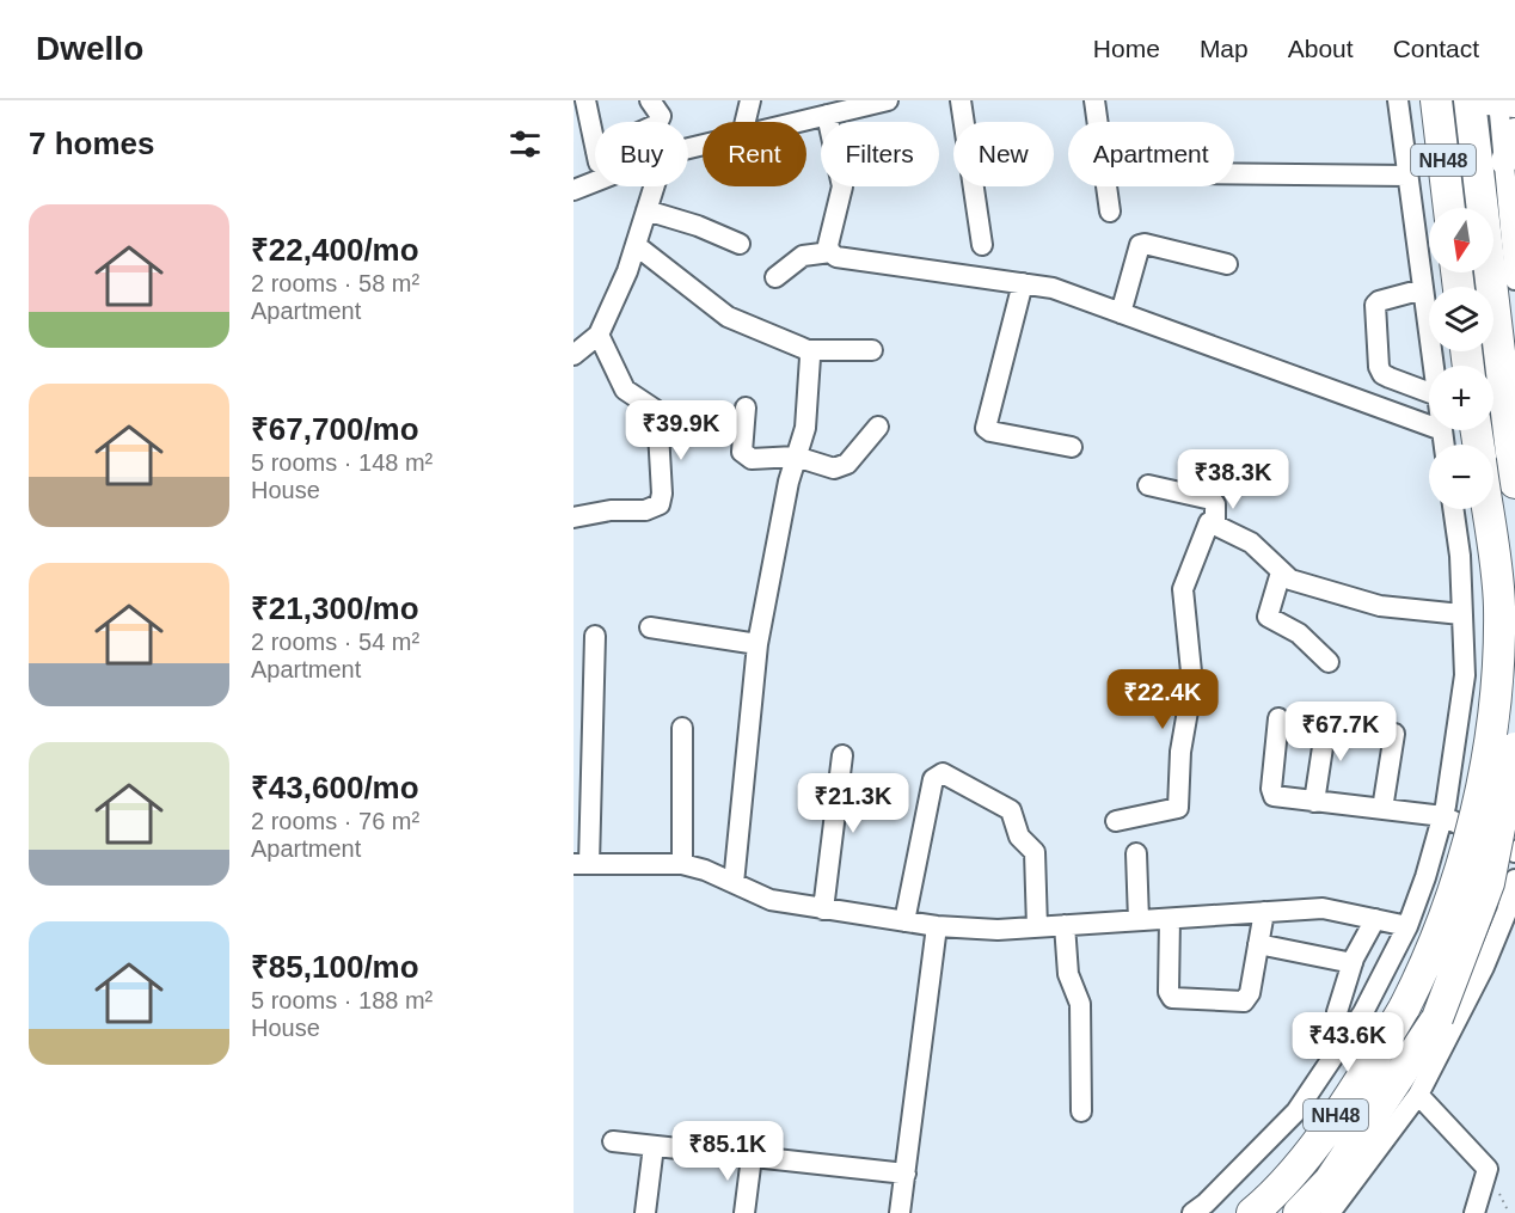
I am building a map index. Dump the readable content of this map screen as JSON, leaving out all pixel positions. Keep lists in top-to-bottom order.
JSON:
{
  "streets": {
    "highway": ["NH48"]
  },
  "north": "bottom",
  "page": {
    "header": "Dwello",
    "nav": [
      "Home",
      "Map",
      "About",
      "Contact"
    ],
    "heading": "7 homes",
    "chip": [
      "Buy",
      "Rent",
      "Filters",
      "New",
      "Apartment"
    ],
    "list": [
      {
        "name": "₹22,400/mo",
        "note": "2 rooms · 58 m² · Apartment"
      },
      {
        "name": "₹67,700/mo",
        "note": "5 rooms · 148 m² · House"
      },
      {
        "name": "₹21,300/mo",
        "note": "2 rooms · 54 m² · Apartment"
      },
      {
        "name": "₹43,600/mo",
        "note": "2 rooms · 76 m² · Apartment"
      },
      {
        "name": "₹85,100/mo",
        "note": "5 rooms · 188 m² · House"
      }
    ],
    "map_buttons": ["+", "−"],
    "price": [
      "₹39.9K",
      "₹38.3K",
      "₹22.4K",
      "₹67.7K",
      "₹21.3K",
      "₹43.6K",
      "₹85.1K"
    ]
  }
}
